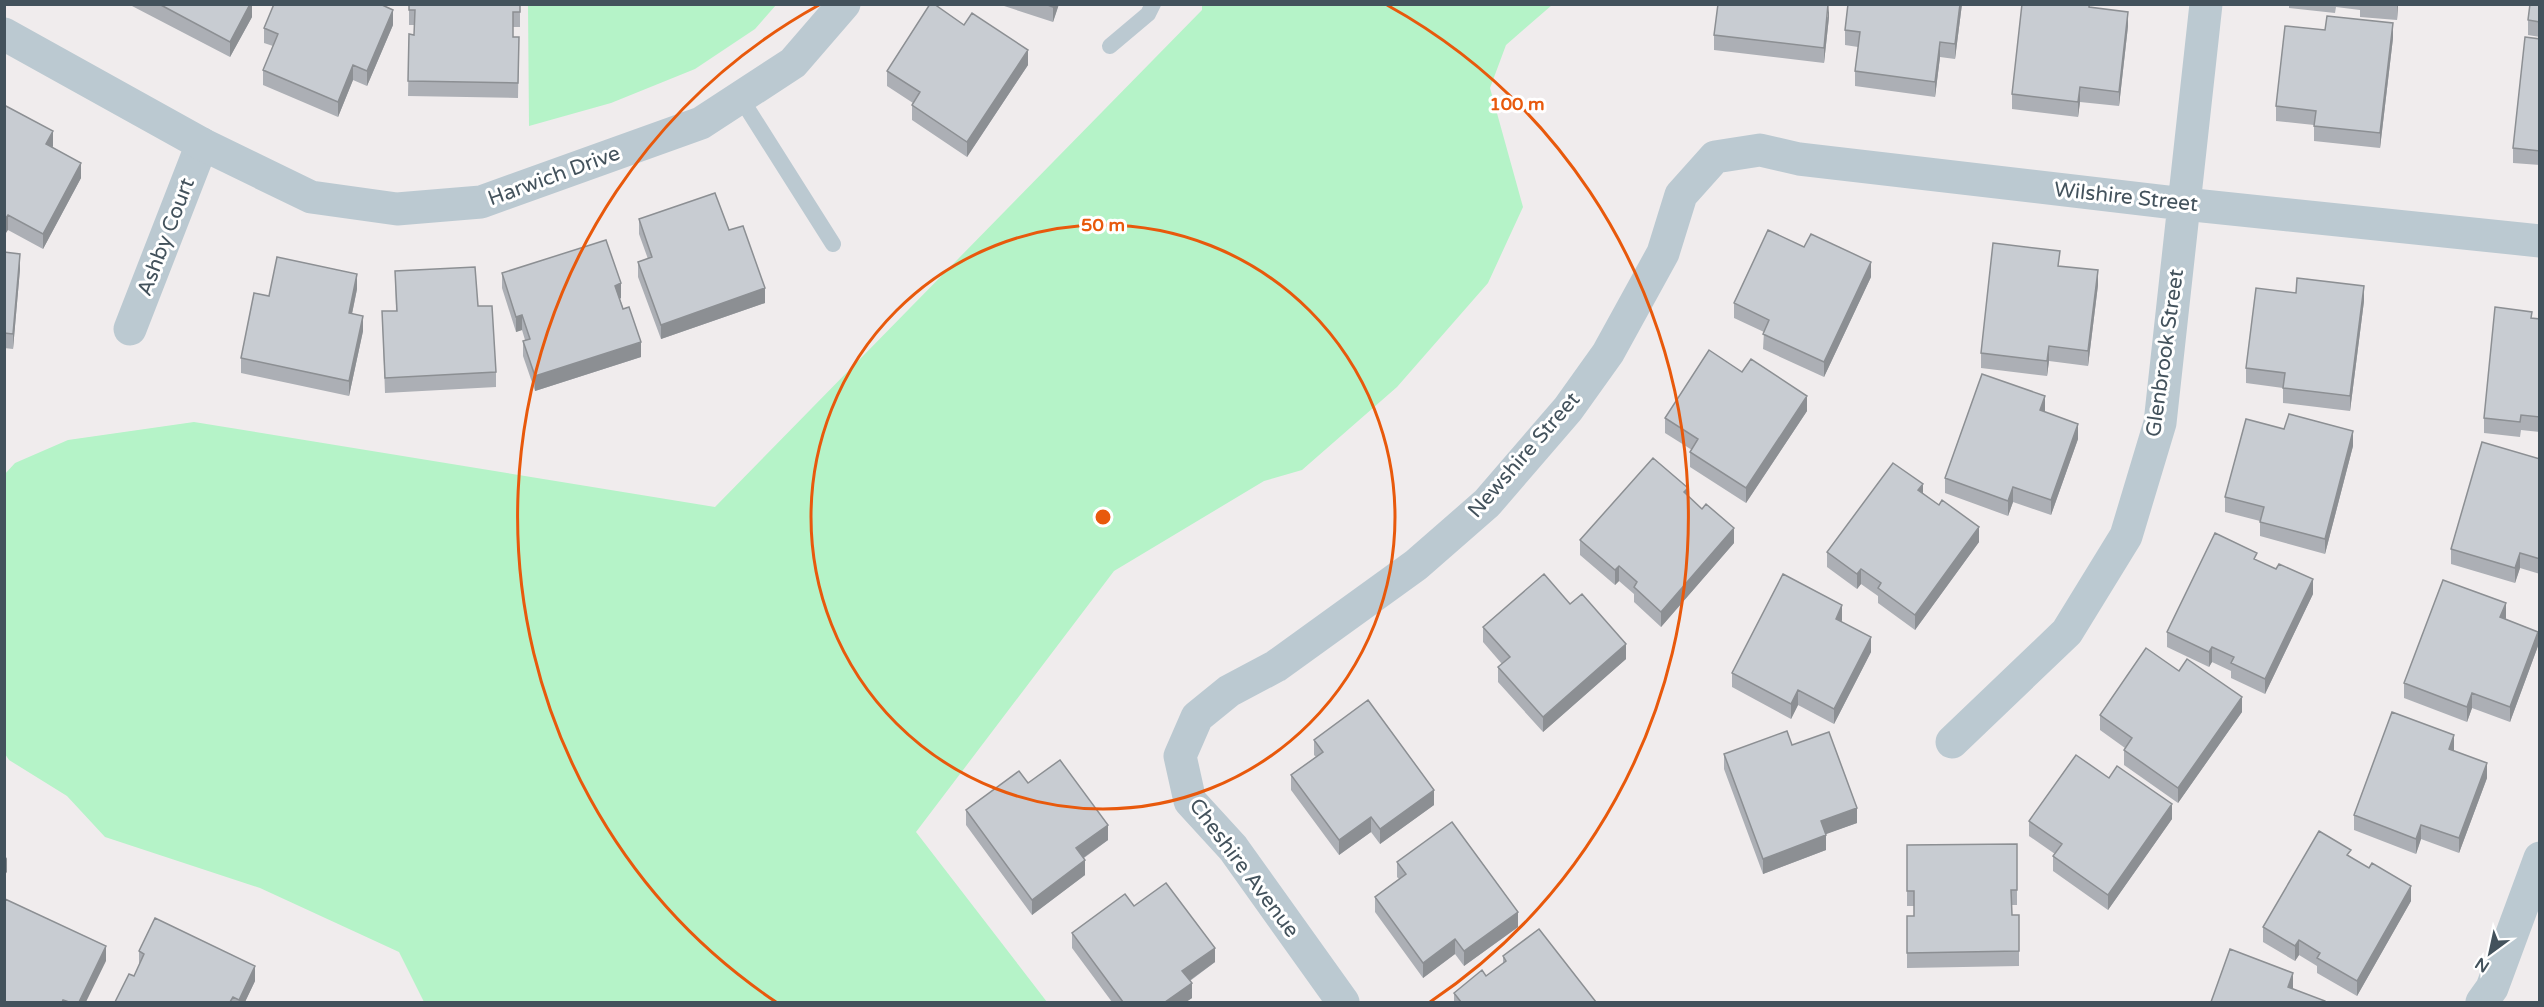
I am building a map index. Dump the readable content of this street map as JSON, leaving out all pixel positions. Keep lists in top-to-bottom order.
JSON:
{
  "streets": {
    "street": [
      "Harwich Drive",
      "Wilshire Street",
      "Ashby Court",
      "Glenbrook Street",
      "Newshire Street",
      "Cheshire Avenue"
    ]
  },
  "crossings": [
    ["Harwich Drive", "Ashby Court"],
    ["Wilshire Street", "Glenbrook Street"],
    ["Wilshire Street", "Newshire Street"],
    ["Newshire Street", "Cheshire Avenue"]
  ],
  "north": "bottom left",
  "rings": ["100 m", "50 m"]
}
